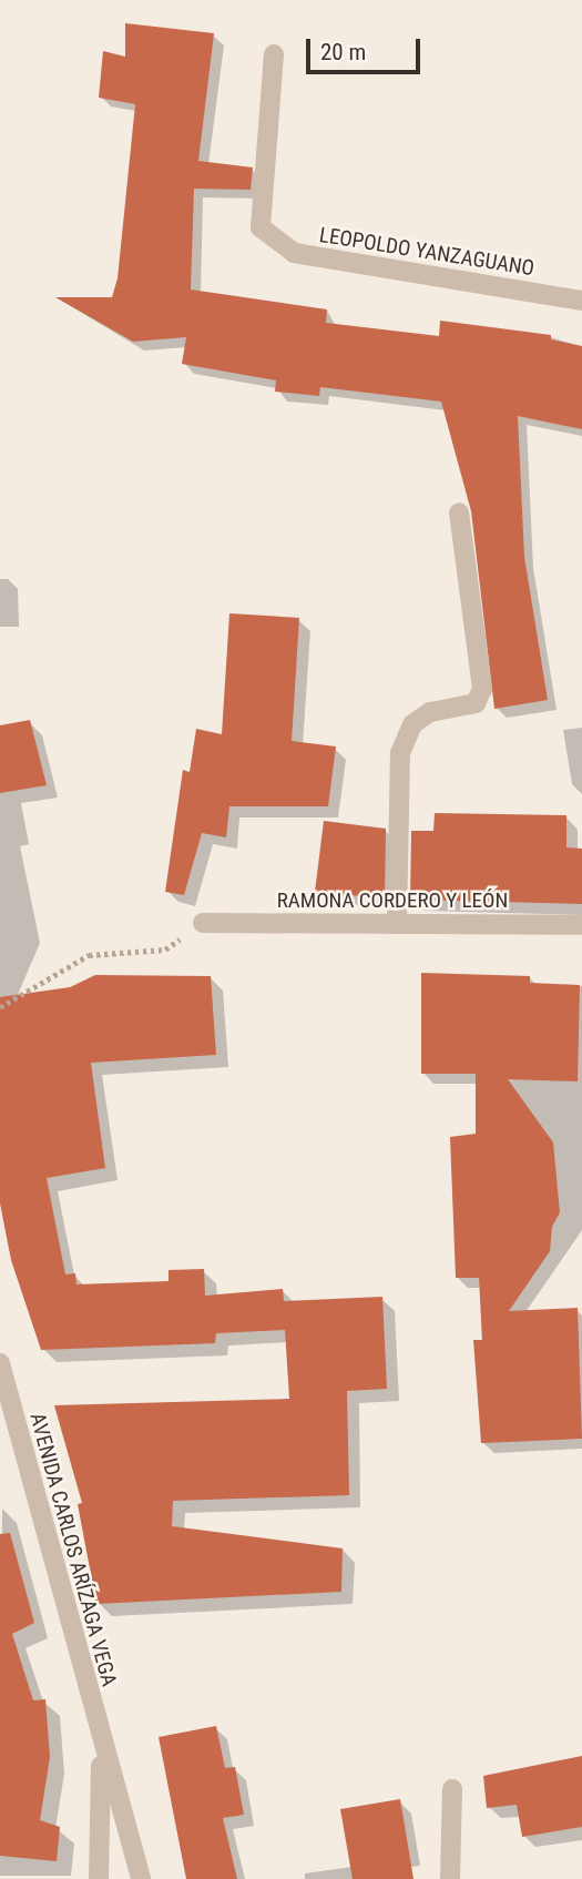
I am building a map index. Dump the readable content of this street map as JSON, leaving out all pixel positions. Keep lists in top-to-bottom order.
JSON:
{
  "streets": {
    "street": ["LEOPOLDO YANZAGUANO", "RAMONA CORDERO Y LEÓN", "AVENIDA CARLOS ARÍZAGA VEGA"]
  },
  "scale_bar": "20 m"
}
